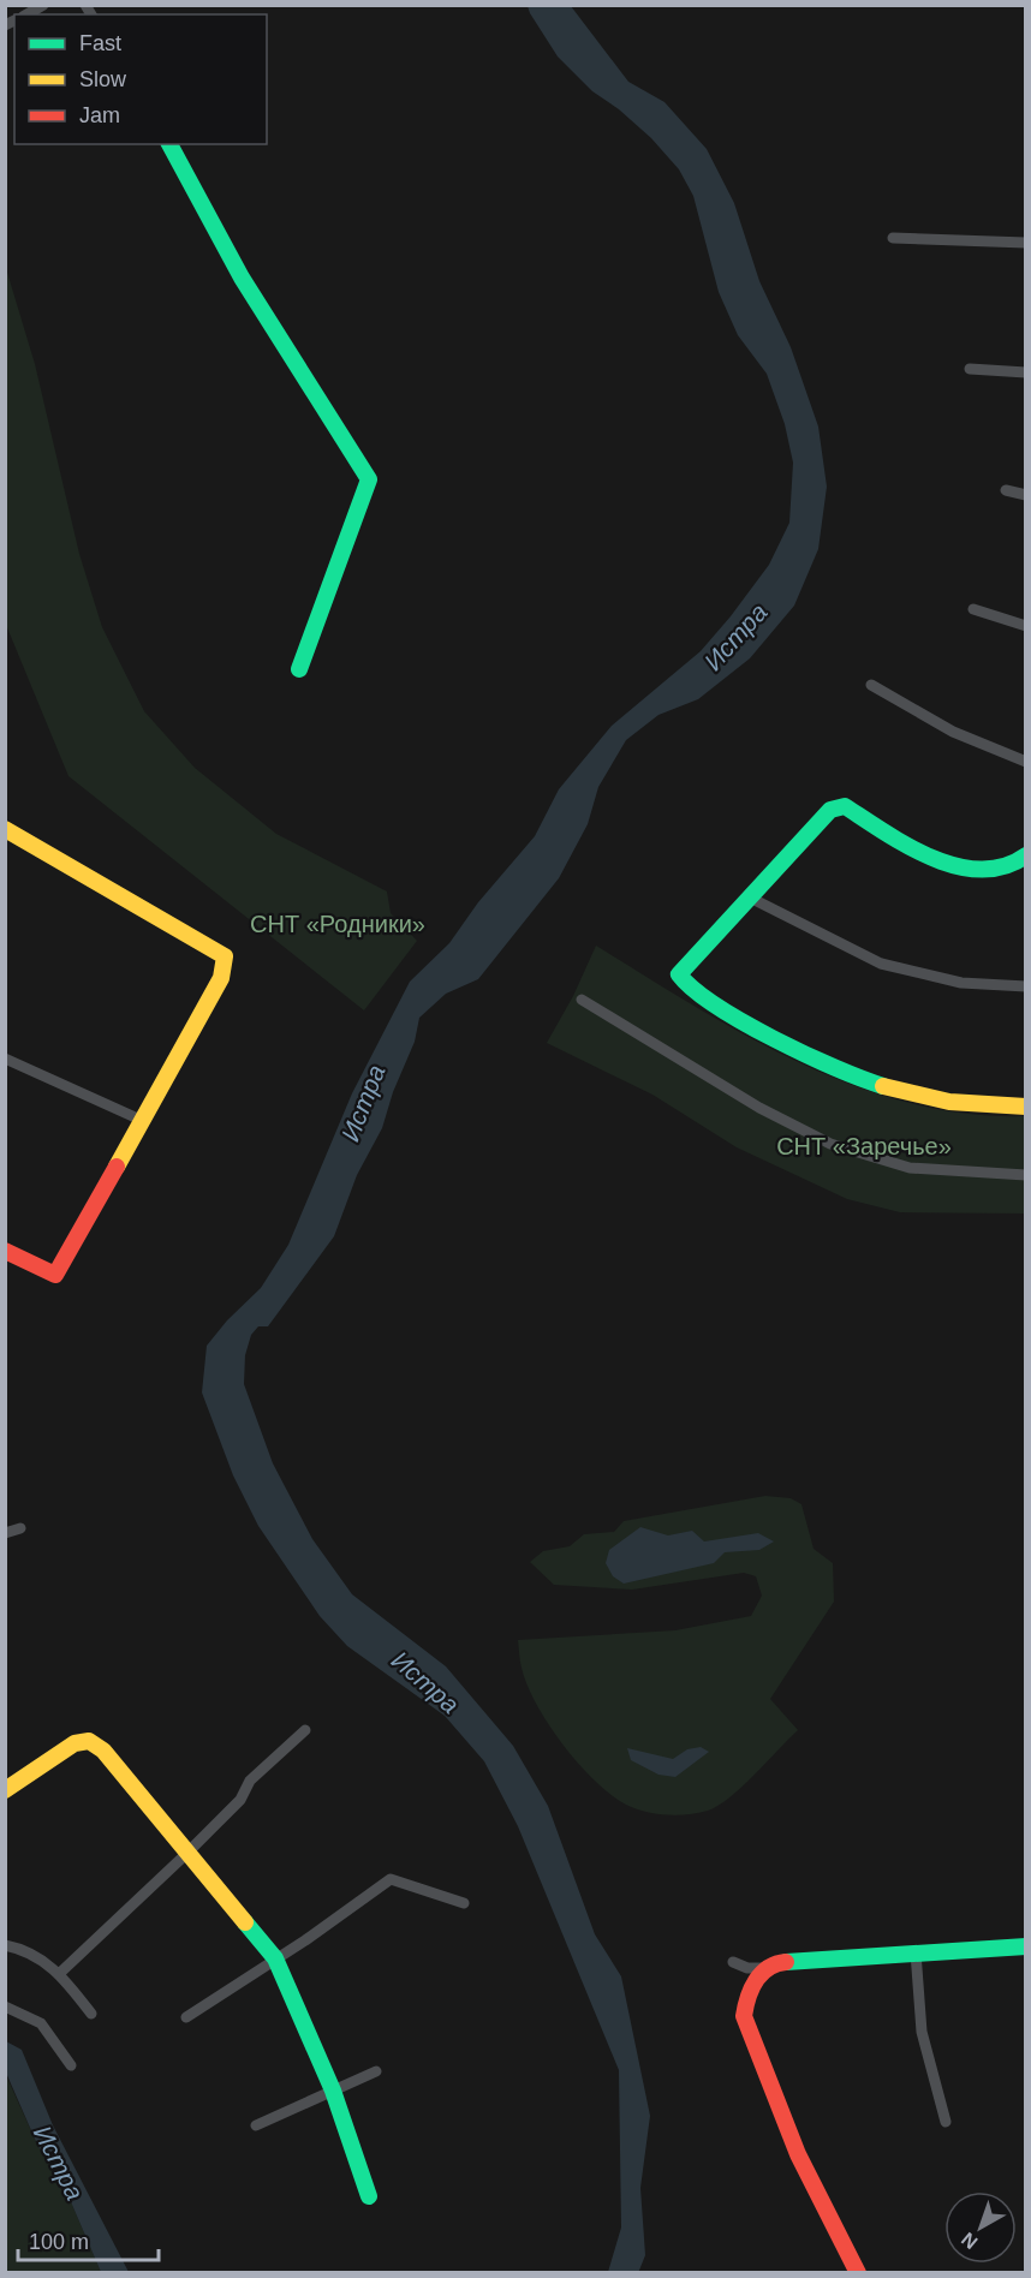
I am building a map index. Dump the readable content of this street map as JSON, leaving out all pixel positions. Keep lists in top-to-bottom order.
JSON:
{
  "water": ["Истра"],
  "parks": ["СНТ «Родники»", "СНТ «Заречье»"],
  "legend": ["Fast", "Slow", "Jam"],
  "scale_bar": "100 m",
  "north": "bottom left"
}
